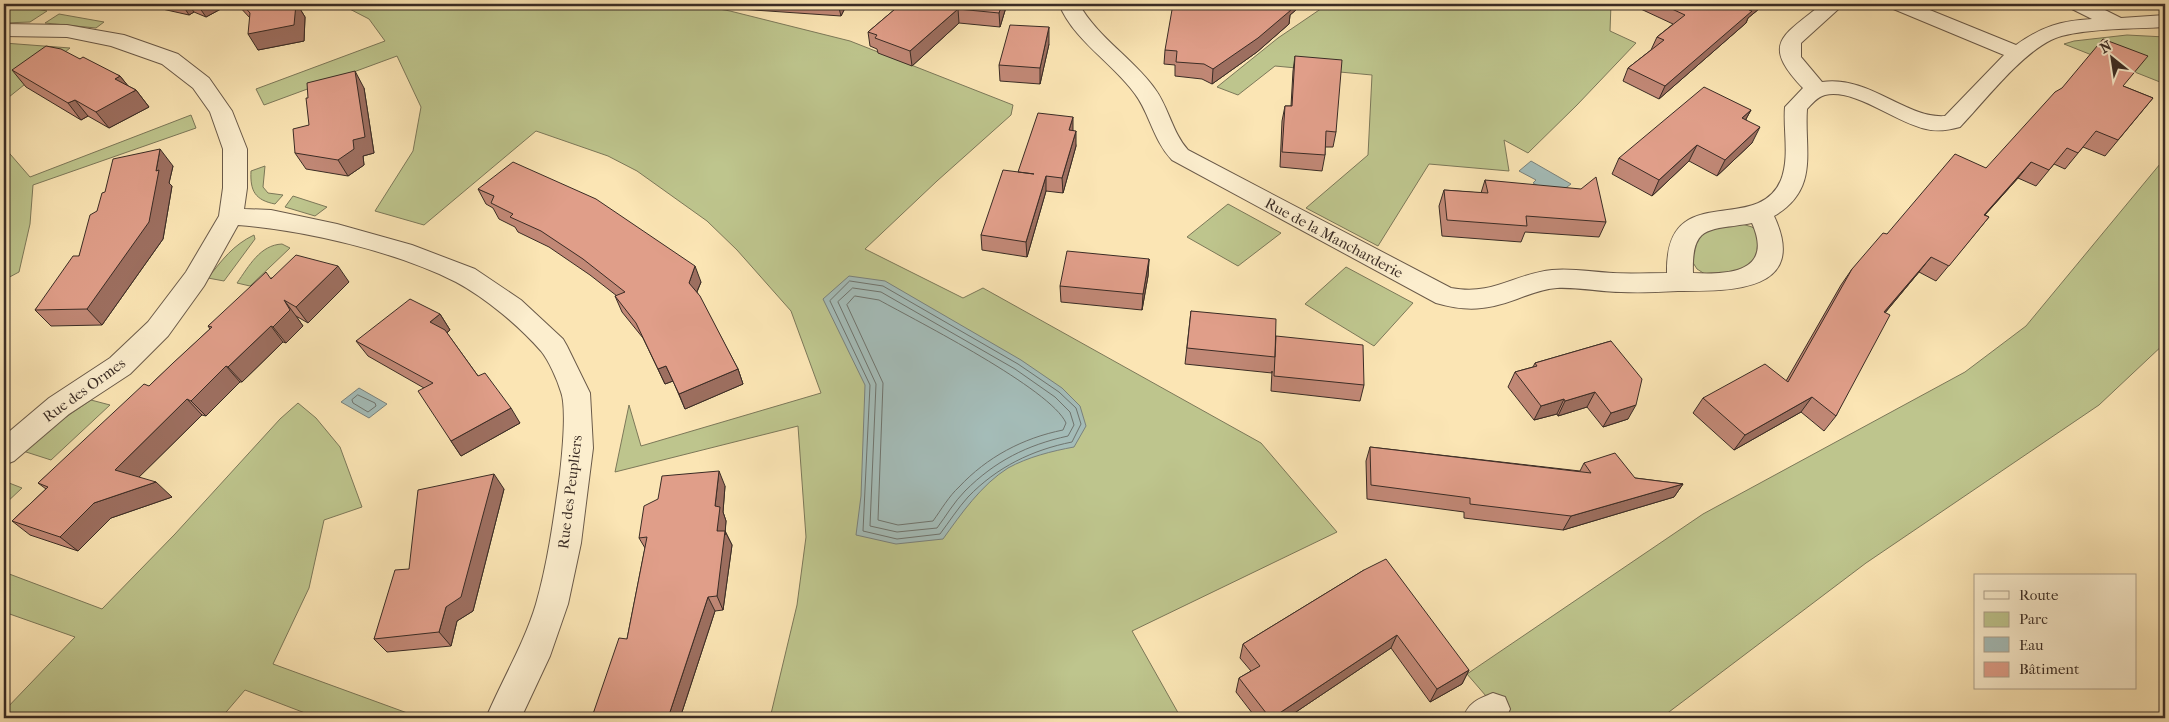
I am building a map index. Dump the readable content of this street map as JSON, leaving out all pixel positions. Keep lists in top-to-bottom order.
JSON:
{
  "streets": {
    "street": ["Rue de la Mancharderie", "Rue des Ormes", "Rue des Peupliers"]
  },
  "crossings": [
    ["Rue des Ormes", "Rue des Peupliers"]
  ],
  "legend": [
    "Route",
    "Parc",
    "Eau",
    "Bâtiment"
  ],
  "north": "top left"
}
